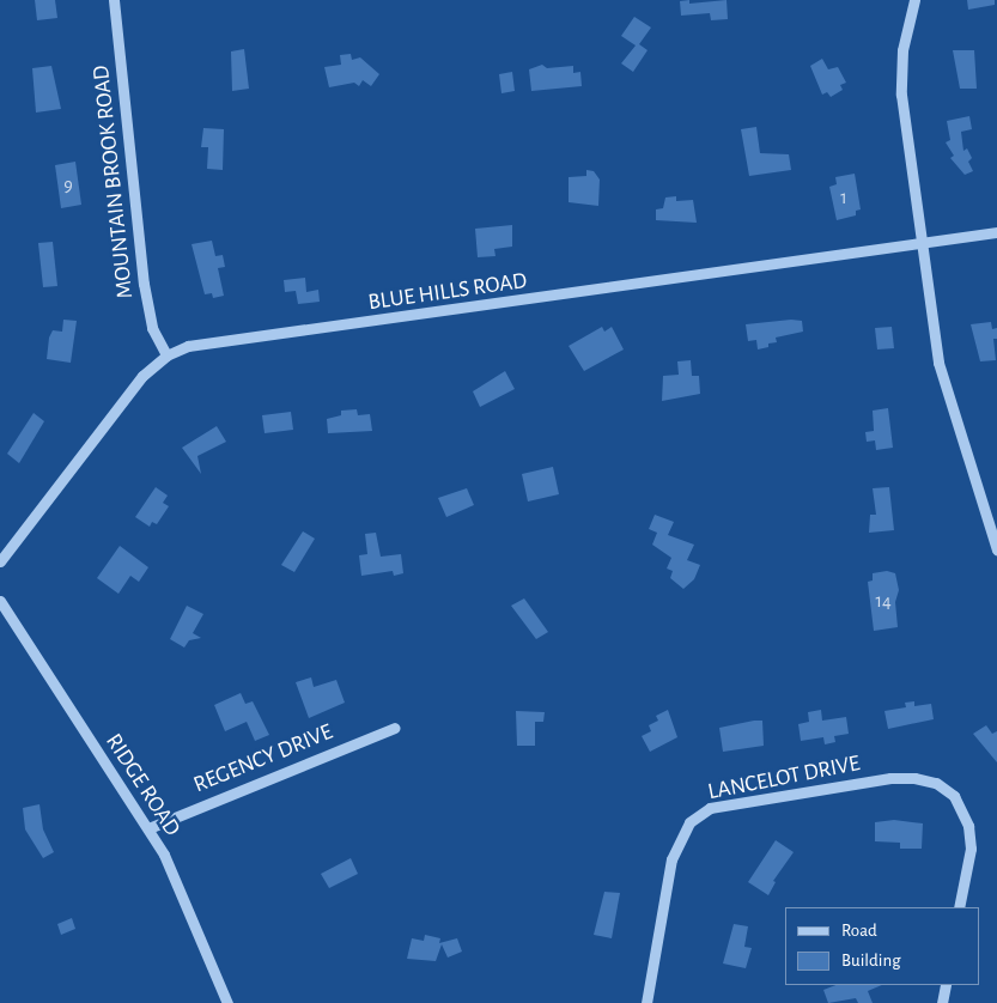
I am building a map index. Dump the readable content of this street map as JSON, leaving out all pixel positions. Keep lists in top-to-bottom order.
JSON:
{
  "streets": {
    "street": [
      "MOUNTAIN BROOK ROAD",
      "BLUE HILLS ROAD",
      "REGENCY DRIVE",
      "LANCELOT DRIVE",
      "RIDGE ROAD"
    ]
  },
  "crossings": [
    ["MOUNTAIN BROOK ROAD", "BLUE HILLS ROAD"],
    ["REGENCY DRIVE", "RIDGE ROAD"]
  ],
  "house_numbers": ["9", "1", "14"],
  "legend": ["Road", "Building"]
}
